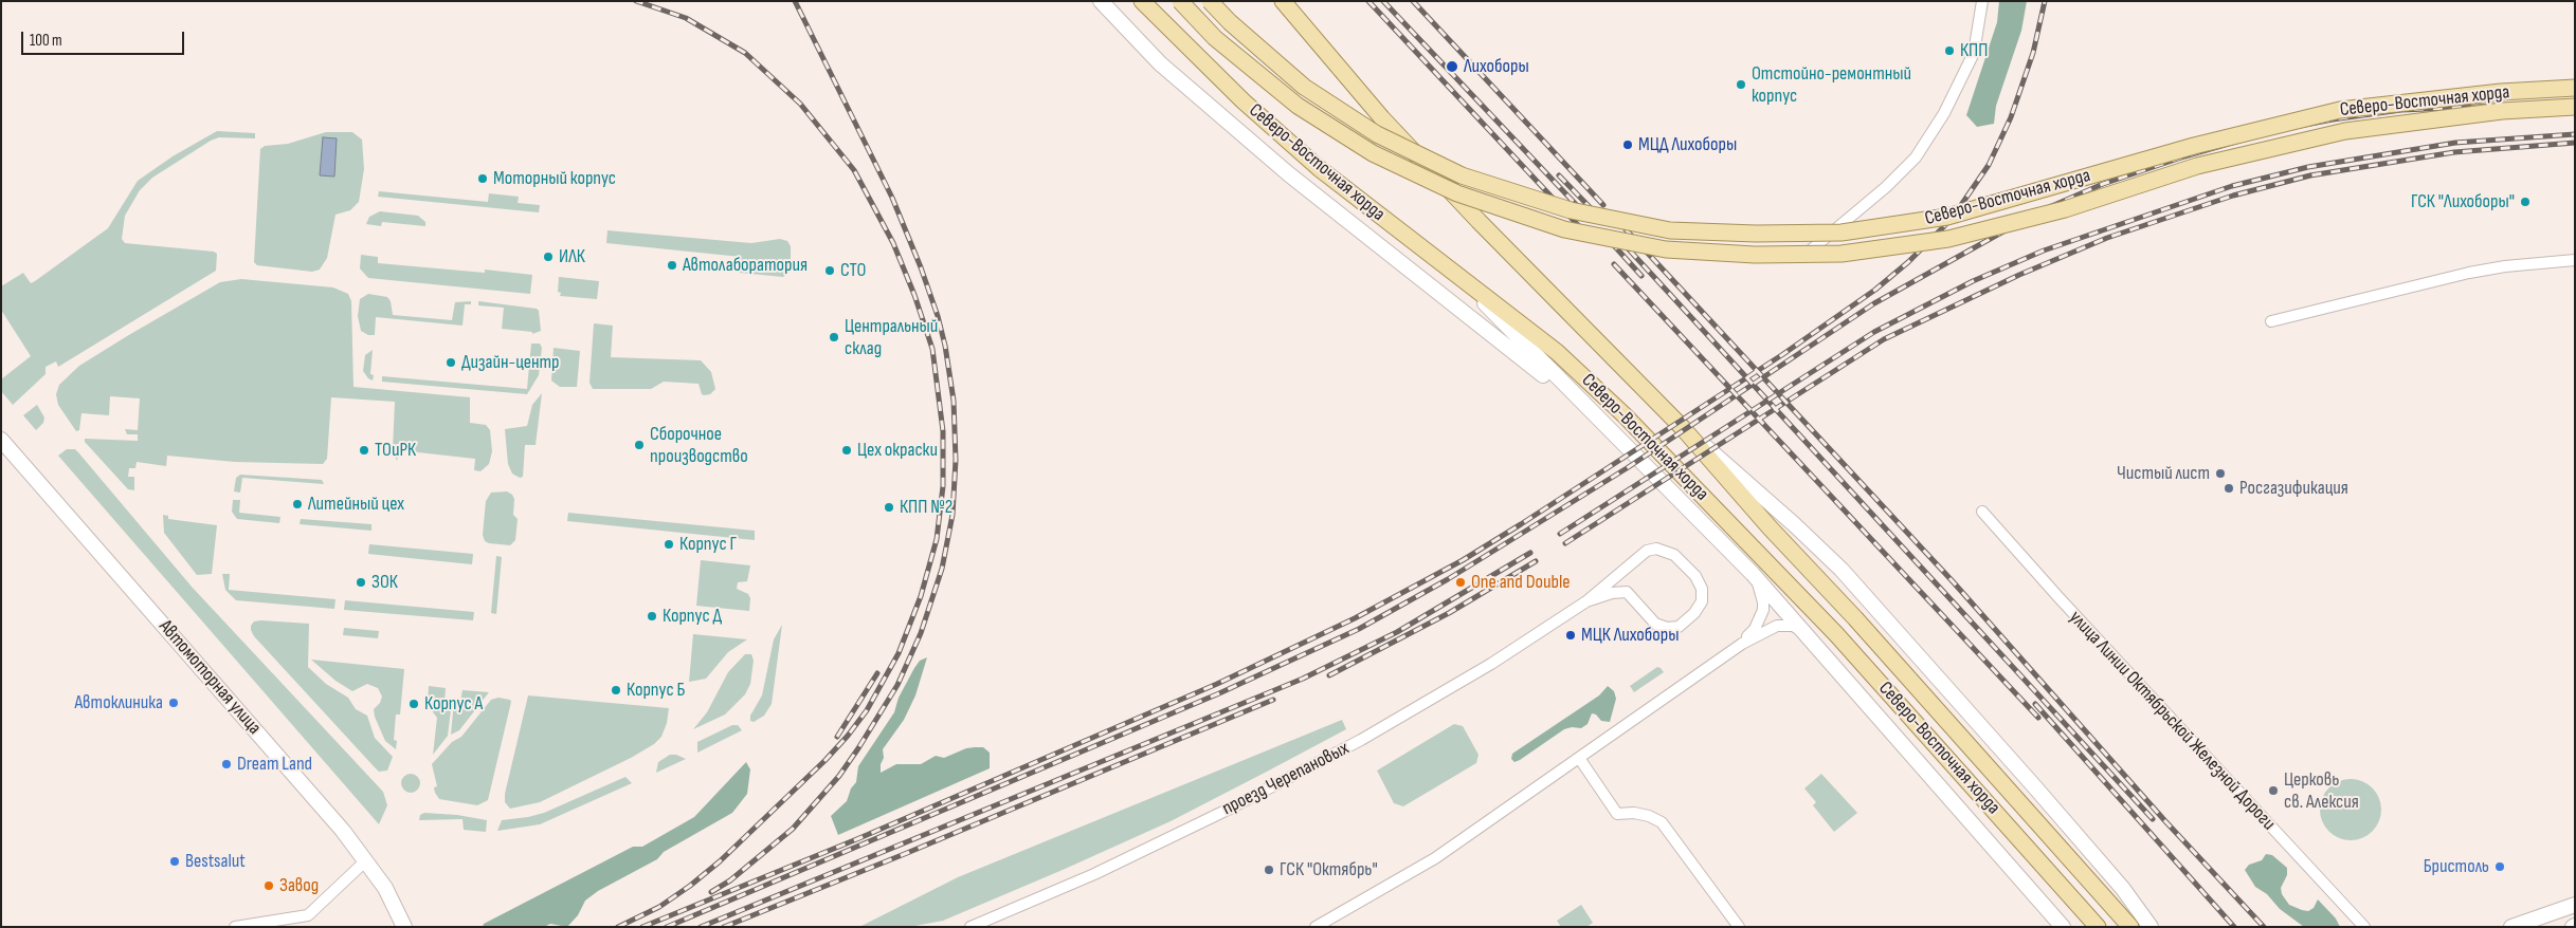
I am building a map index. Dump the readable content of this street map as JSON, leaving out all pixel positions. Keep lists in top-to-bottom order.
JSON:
{
  "streets": {
    "main road": ["Северо-Восточная хорда", "Автомоторная улица"],
    "street": ["улица Линии Октябрьской Железной Дороги", "проезд Черепановых"]
  },
  "places": [
    "КПП",
    "Лихоборы",
    "Отстойно-ремонтный корпус",
    "МЦД Лихоборы",
    "Моторный корпус",
    "ГСК \"Лихоборы\"",
    "ИЛК",
    "Автолаборатория",
    "СТО",
    "Центральный склад",
    "Дизайн-центр",
    "Сборочное производство",
    "ТОиРК",
    "Цех окраски",
    "Чистый лист",
    "Росгазификация",
    "Литейный цех",
    "КПП №2",
    "Корпус Г",
    "ЗОК",
    "One and Double",
    "Корпус Д",
    "МЦК Лихоборы",
    "Корпус Б",
    "Автоклиника",
    "Корпус А",
    "Dream Land",
    "Церковь св. Алексия",
    "Bestsalut",
    "Бристоль",
    "ГСК \"Октябрь\"",
    "Завод"
  ],
  "scale_bar": "100 m"
}
